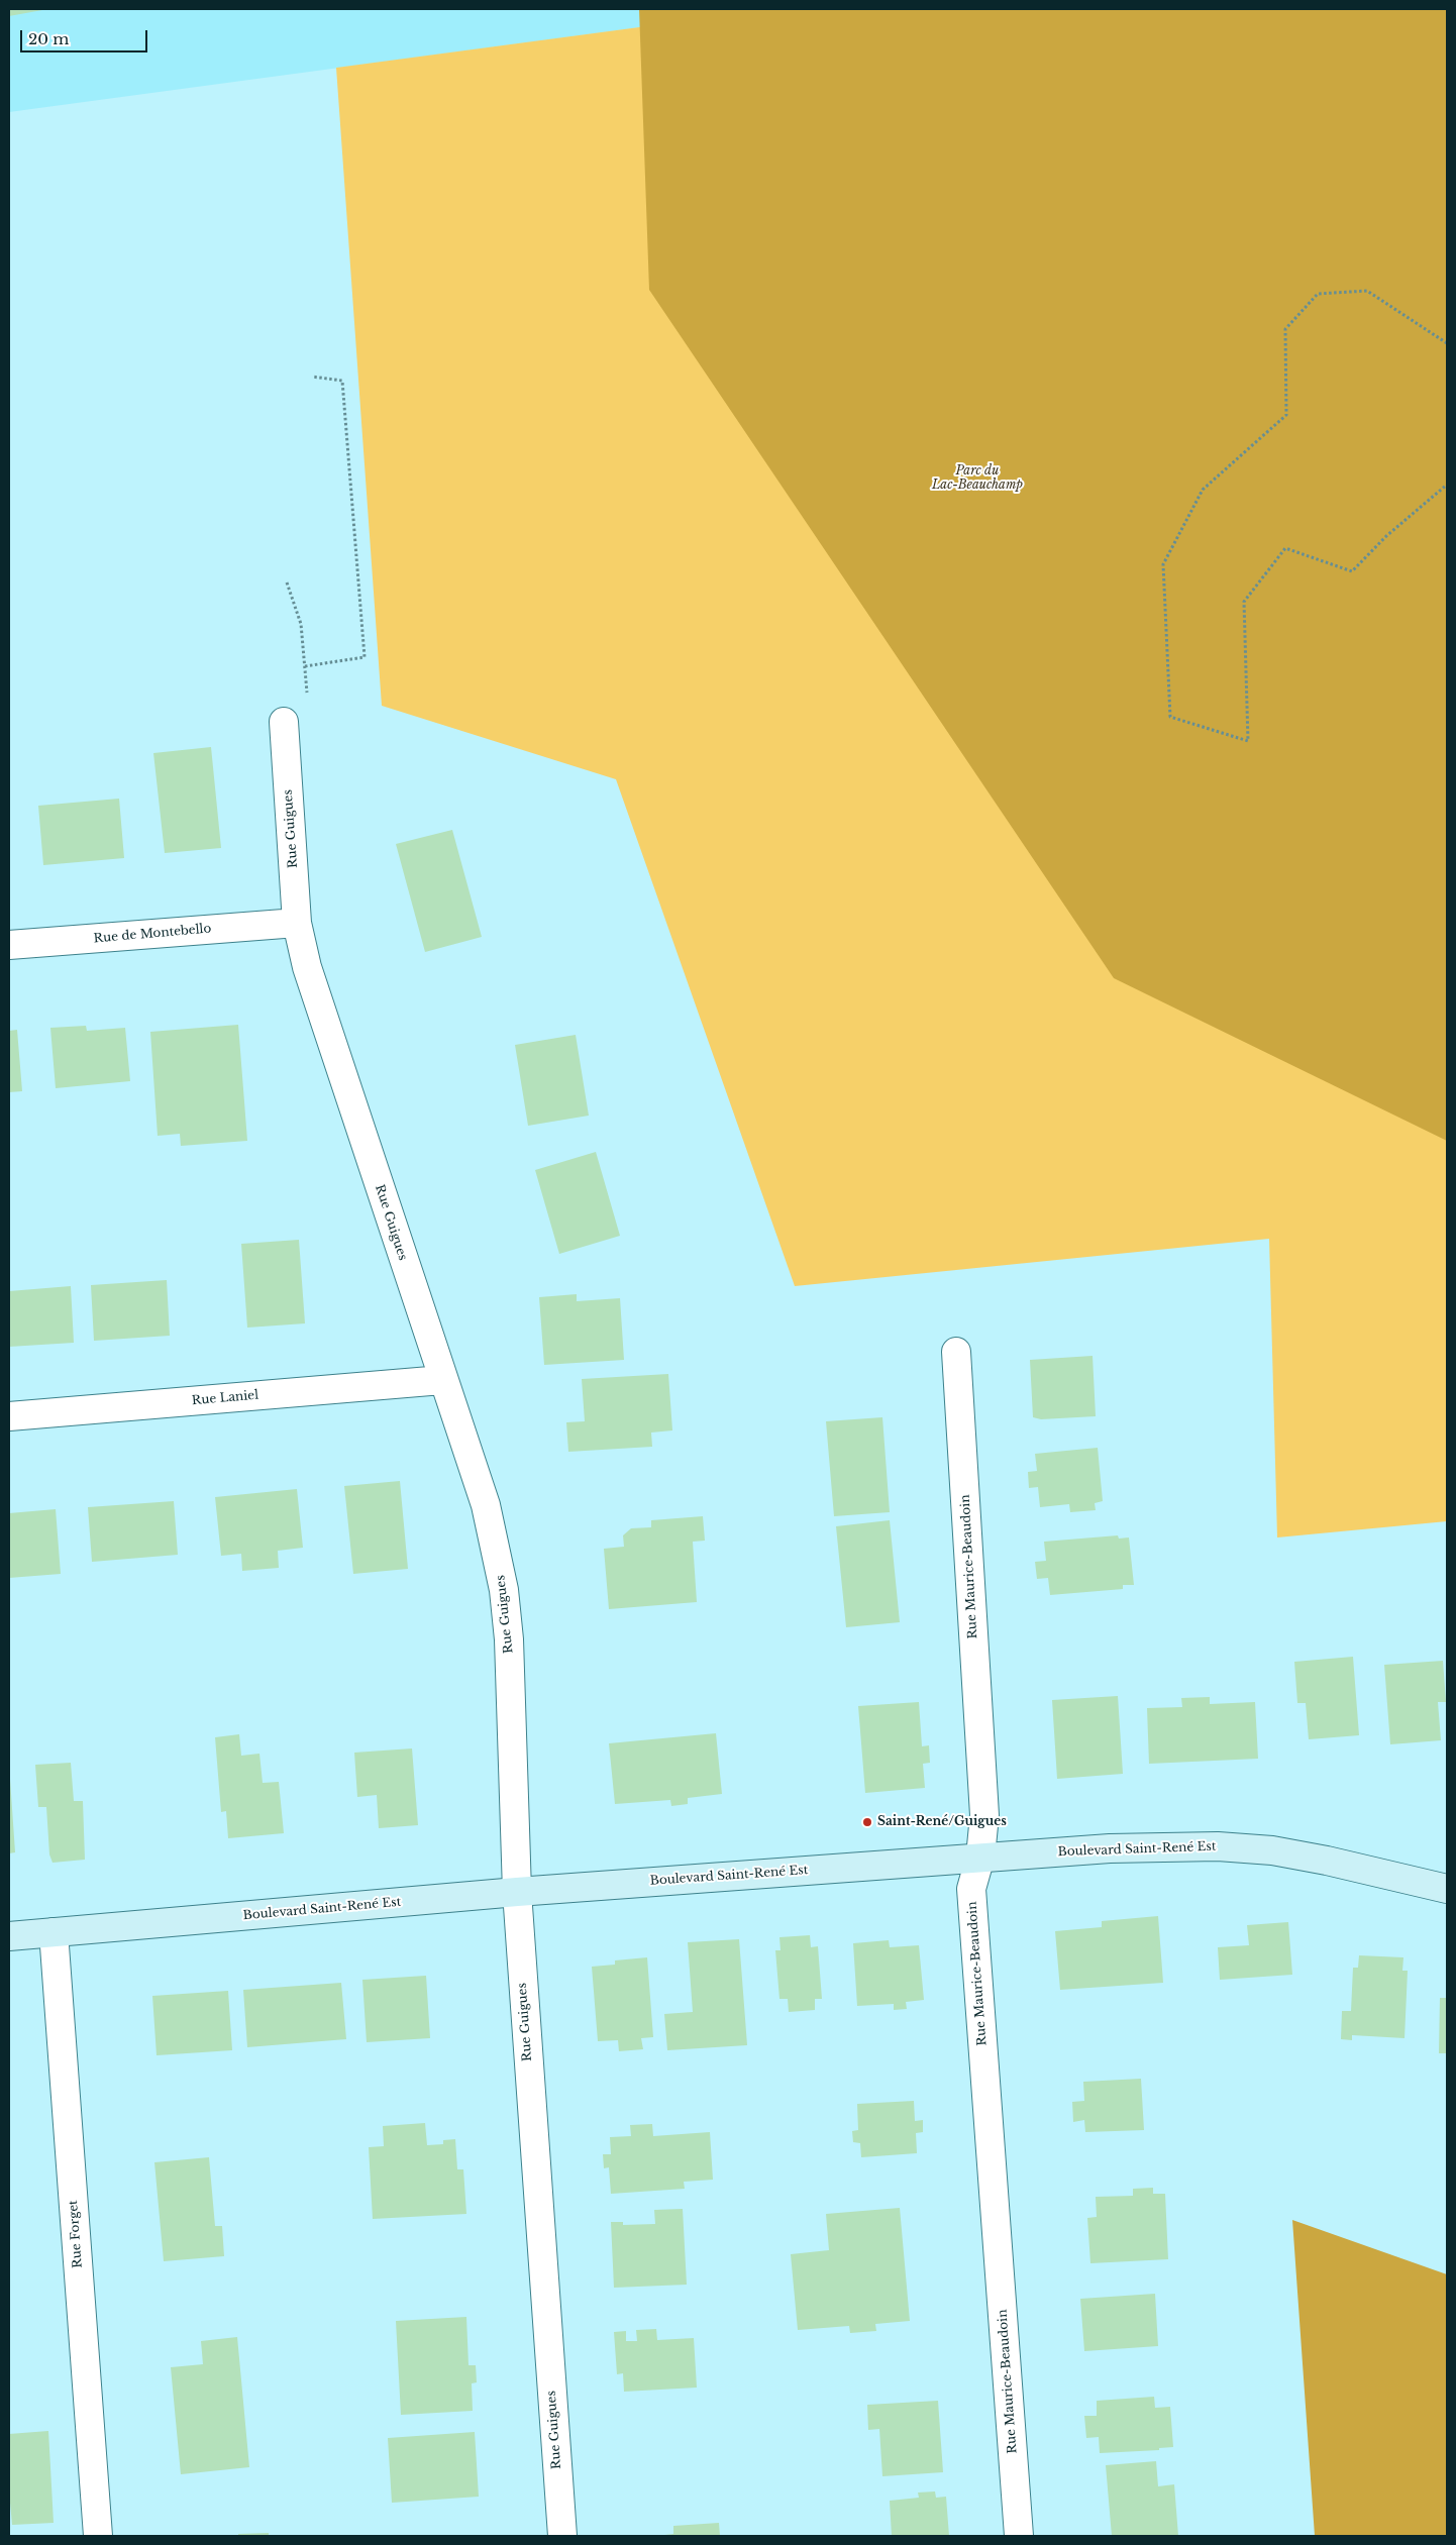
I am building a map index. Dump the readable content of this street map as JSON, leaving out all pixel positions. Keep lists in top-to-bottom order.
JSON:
{
  "streets": {
    "street": [
      "Rue Guigues",
      "Rue de Montebello",
      "Rue Laniel",
      "Rue Maurice-Beaudoin",
      "Boulevard Saint-René Est",
      "Rue Forget"
    ]
  },
  "crossings": [
    ["Rue Guigues", "Rue de Montebello"],
    ["Rue Guigues", "Rue Laniel"],
    ["Rue Guigues", "Boulevard Saint-René Est"],
    ["Rue Maurice-Beaudoin", "Boulevard Saint-René Est"],
    ["Boulevard Saint-René Est", "Rue Forget"]
  ],
  "parks": ["Parc du Lac-Beauchamp"],
  "places": ["Saint-René/Guigues"],
  "scale_bar": "20 m"
}
